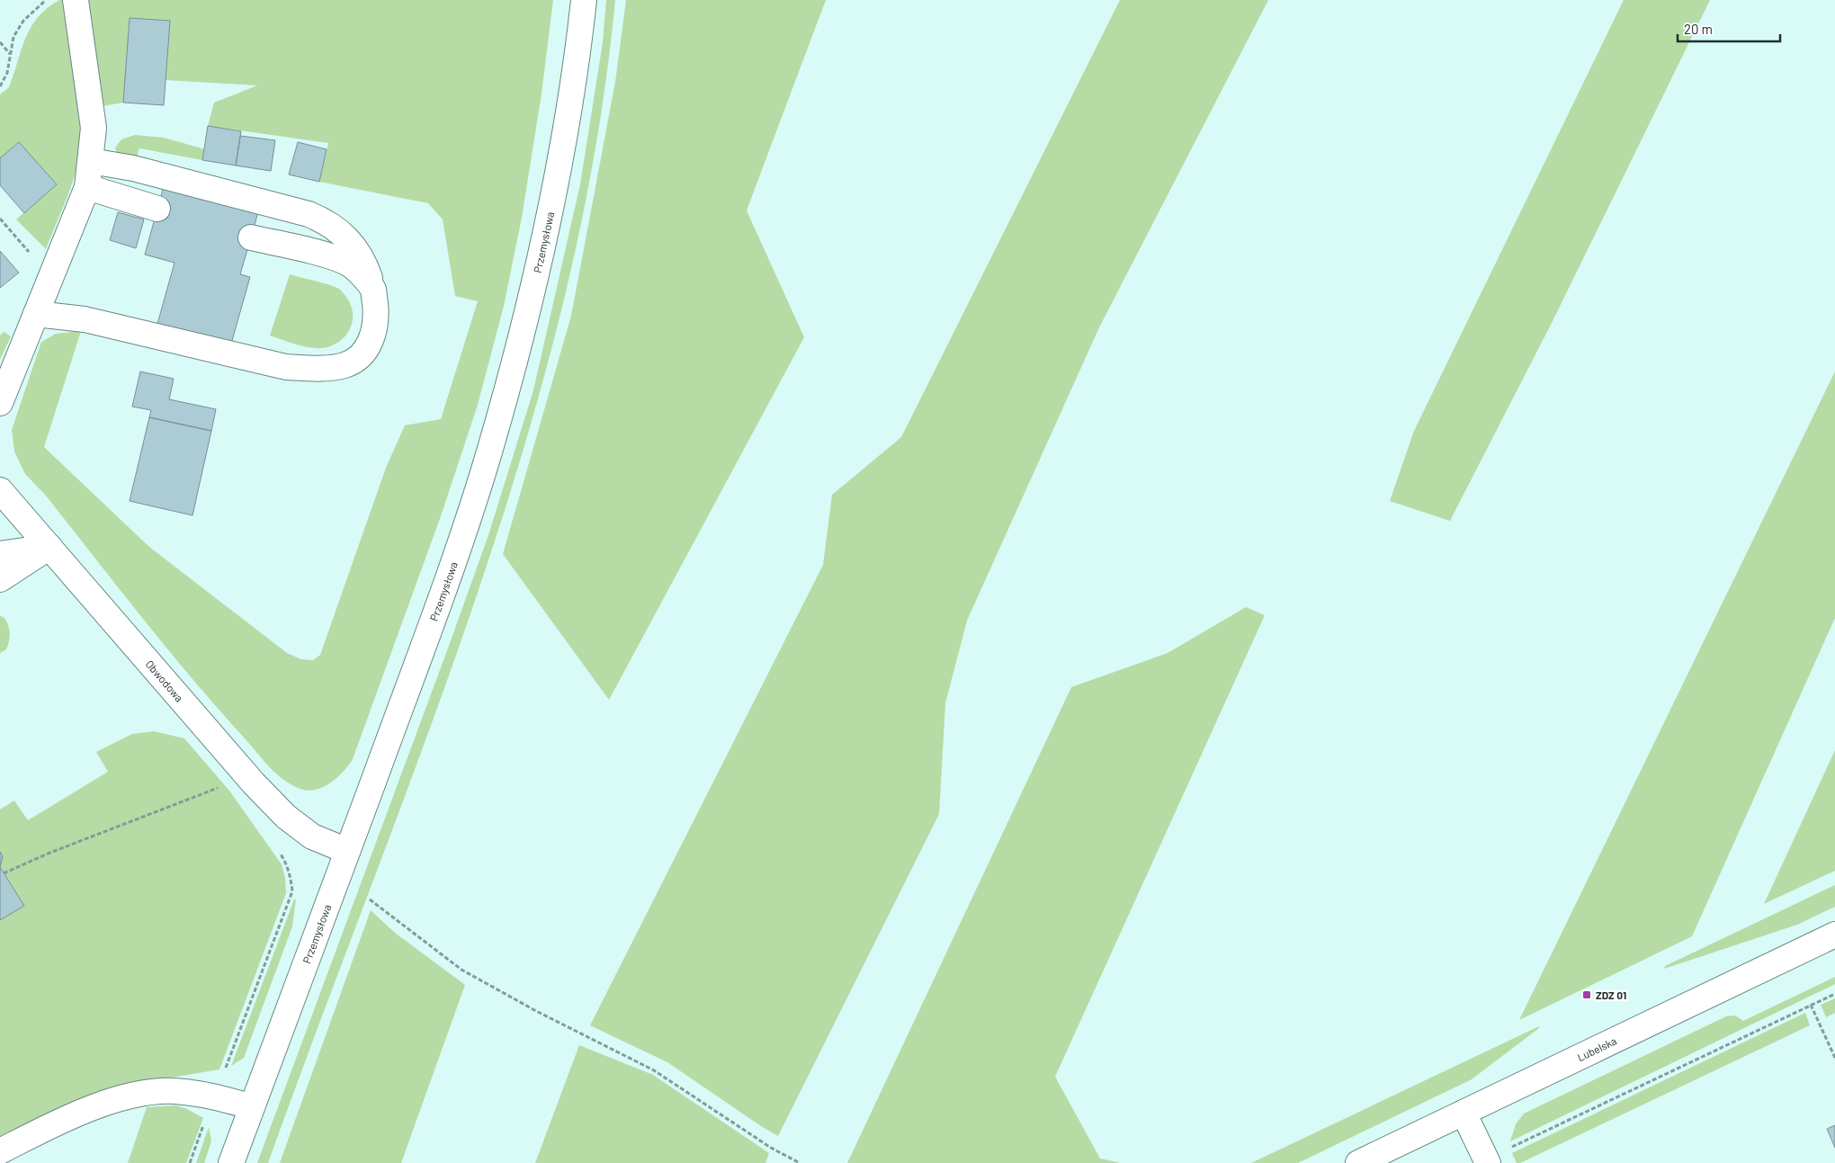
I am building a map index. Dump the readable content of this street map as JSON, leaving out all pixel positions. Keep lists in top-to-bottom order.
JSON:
{
  "streets": {
    "street": ["Przemysłowa", "Obwodowa", "Lubelska"]
  },
  "crossings": [
    ["Przemysłowa", "Obwodowa"]
  ],
  "places": {
    "transit": ["ZDZ 01"]
  },
  "scale_bar": "20 m"
}
